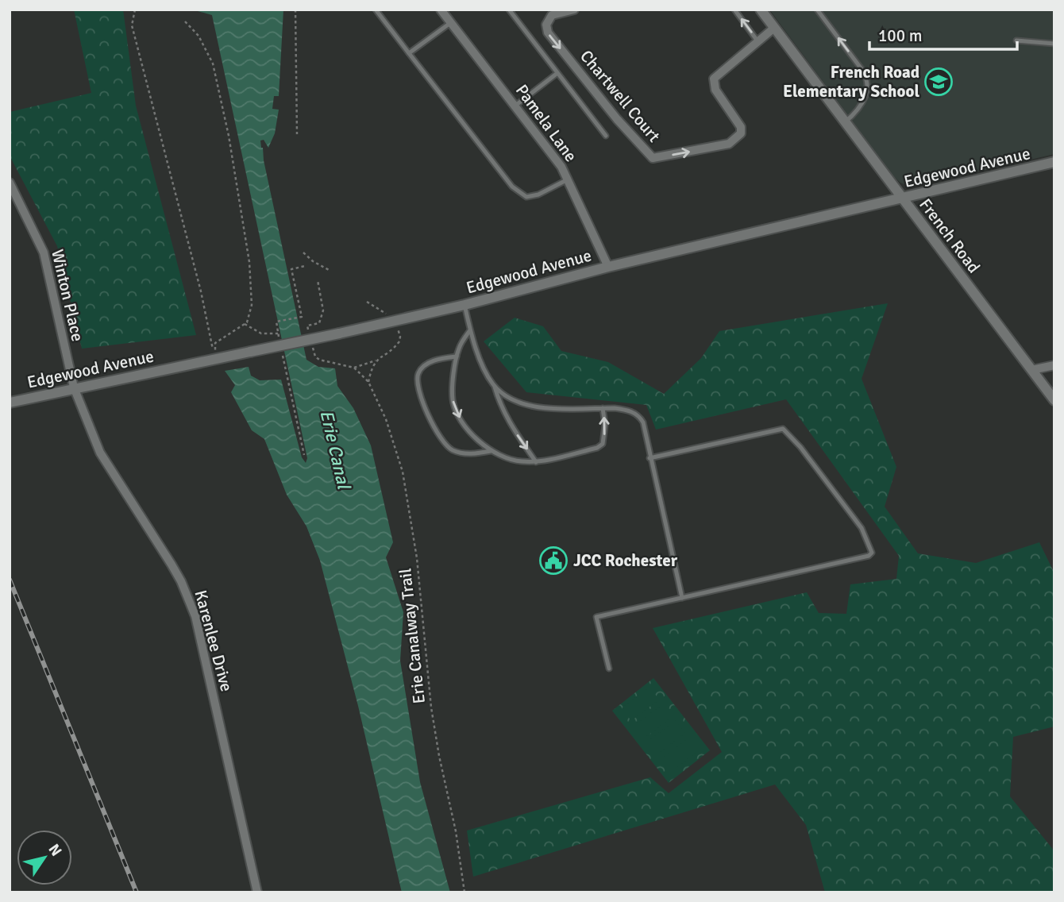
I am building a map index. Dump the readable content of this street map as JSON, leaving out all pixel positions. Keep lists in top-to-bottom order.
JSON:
{
  "streets": {
    "street": [
      "Chartwell Court",
      "Pamela Lane",
      "Edgewood Avenue",
      "French Road",
      "Winton Place",
      "Karenlee Drive"
    ],
    "path": ["Erie Canalway Trail"]
  },
  "crossings": [
    ["Chartwell Court", "French Road"],
    ["Pamela Lane", "Edgewood Avenue"],
    ["Edgewood Avenue", "French Road"],
    ["Edgewood Avenue", "Winton Place"],
    ["Edgewood Avenue", "Karenlee Drive"],
    ["Winton Place", "Karenlee Drive"]
  ],
  "water": ["Erie Canal"],
  "places": {
    "school or university": ["French Road Elementary School"],
    "public building": ["JCC Rochester"]
  },
  "scale_bar": "100 m",
  "north": "top right"
}
